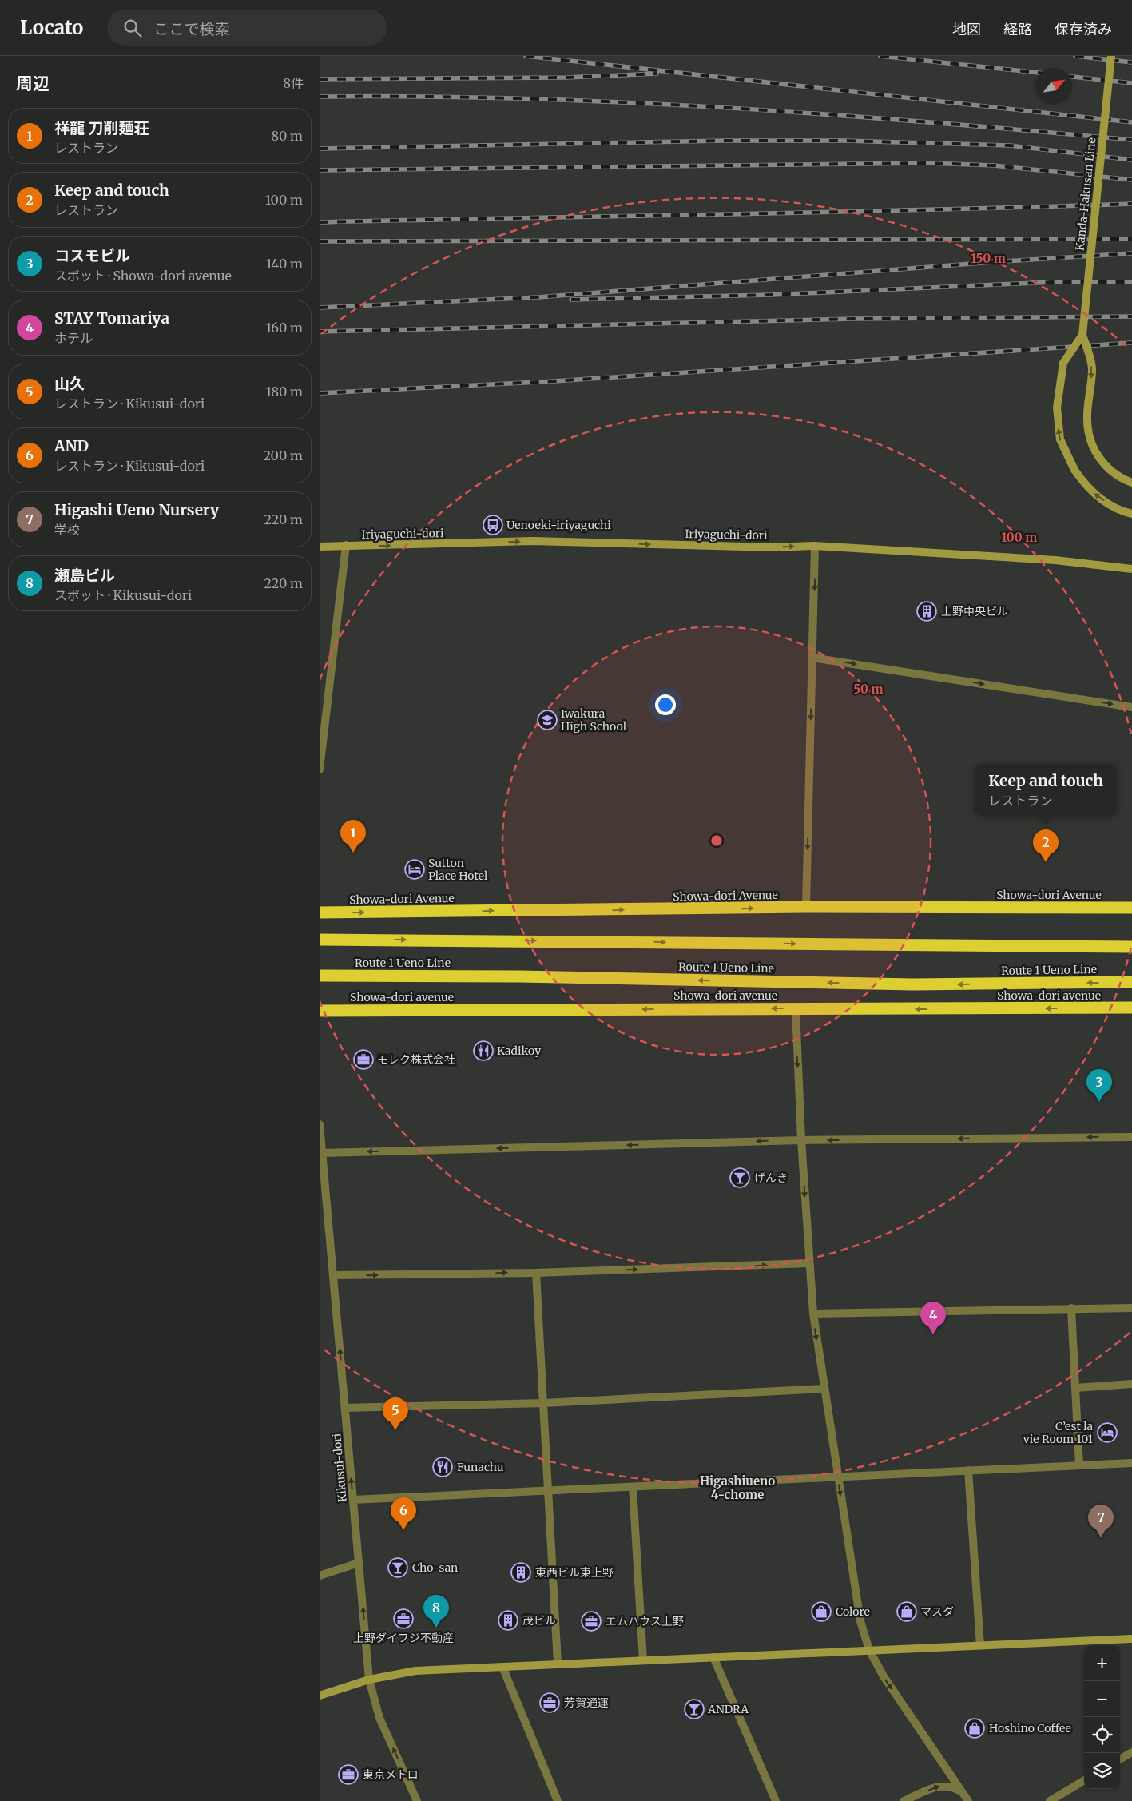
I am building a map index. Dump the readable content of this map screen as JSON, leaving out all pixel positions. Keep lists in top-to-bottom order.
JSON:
{
  "streets": {
    "highway": ["Showa-dori Avenue", "Route 1 Ueno Line", "Showa-dori avenue"],
    "street": ["Kanda-Hakusan Line", "Iriyaguchi-dori", "Kikusui-dori"]
  },
  "one_way": [
    "Iriyaguchi-dori",
    "Showa-dori Avenue",
    "Showa-dori avenue",
    "Kikusui-dori"
  ],
  "districts": ["Higashiueno 4-chome"],
  "places": {
    "bus stop": ["Uenoeki-iriyaguchi"],
    "building": ["上野中央ビル", "東西ビル東上野", "茂ビル"],
    "school or university": ["Iwakura High School"],
    "hotel": ["Sutton Place Hotel", "C’est la vie Room 101"],
    "restaurant": ["Kadikoy", "Funachu"],
    "office": [
      "モレク株式会社",
      "上野ダイフジ不動産",
      "エムハウス上野",
      "芳賀通運",
      "東京メトロ"
    ],
    "bar": ["げんき", "Cho-san", "ANDRA"],
    "shop": ["Colore", "マスダ", "Hoshino Coffee"]
  },
  "north": "top right",
  "page": {
    "header": "Locato",
    "search": "ここで検索",
    "nav": ["地図", "経路", "保存済み"],
    "heading": ["周辺", "8件"],
    "list": [
      {
        "mark": "1",
        "name": "祥龍 刀削麺荘",
        "note": "レストラン",
        "value": "80 m"
      },
      {
        "mark": "2",
        "name": "Keep and touch",
        "note": "レストラン",
        "value": "100 m"
      },
      {
        "mark": "3",
        "name": "コスモビル",
        "note": "スポット · Showa-dori avenue",
        "value": "140 m"
      },
      {
        "mark": "4",
        "name": "STAY Tomariya",
        "note": "ホテル",
        "value": "160 m"
      },
      {
        "mark": "5",
        "name": "山久",
        "note": "レストラン · Kikusui-dori",
        "value": "180 m"
      },
      {
        "mark": "6",
        "name": "AND",
        "note": "レストラン · Kikusui-dori",
        "value": "200 m"
      },
      {
        "mark": "7",
        "name": "Higashi Ueno Nursery",
        "note": "学校",
        "value": "220 m"
      },
      {
        "mark": "8",
        "name": "瀬島ビル",
        "note": "スポット · Kikusui-dori",
        "value": "220 m"
      }
    ],
    "popup": ["Keep and touch", "レストラン"],
    "pins": [
      "1",
      "2",
      "3",
      "4",
      "5",
      "6",
      "7",
      "8"
    ],
    "map_buttons": ["+", "−"]
  },
  "rings": ["150 m", "100 m", "50 m"]
}
